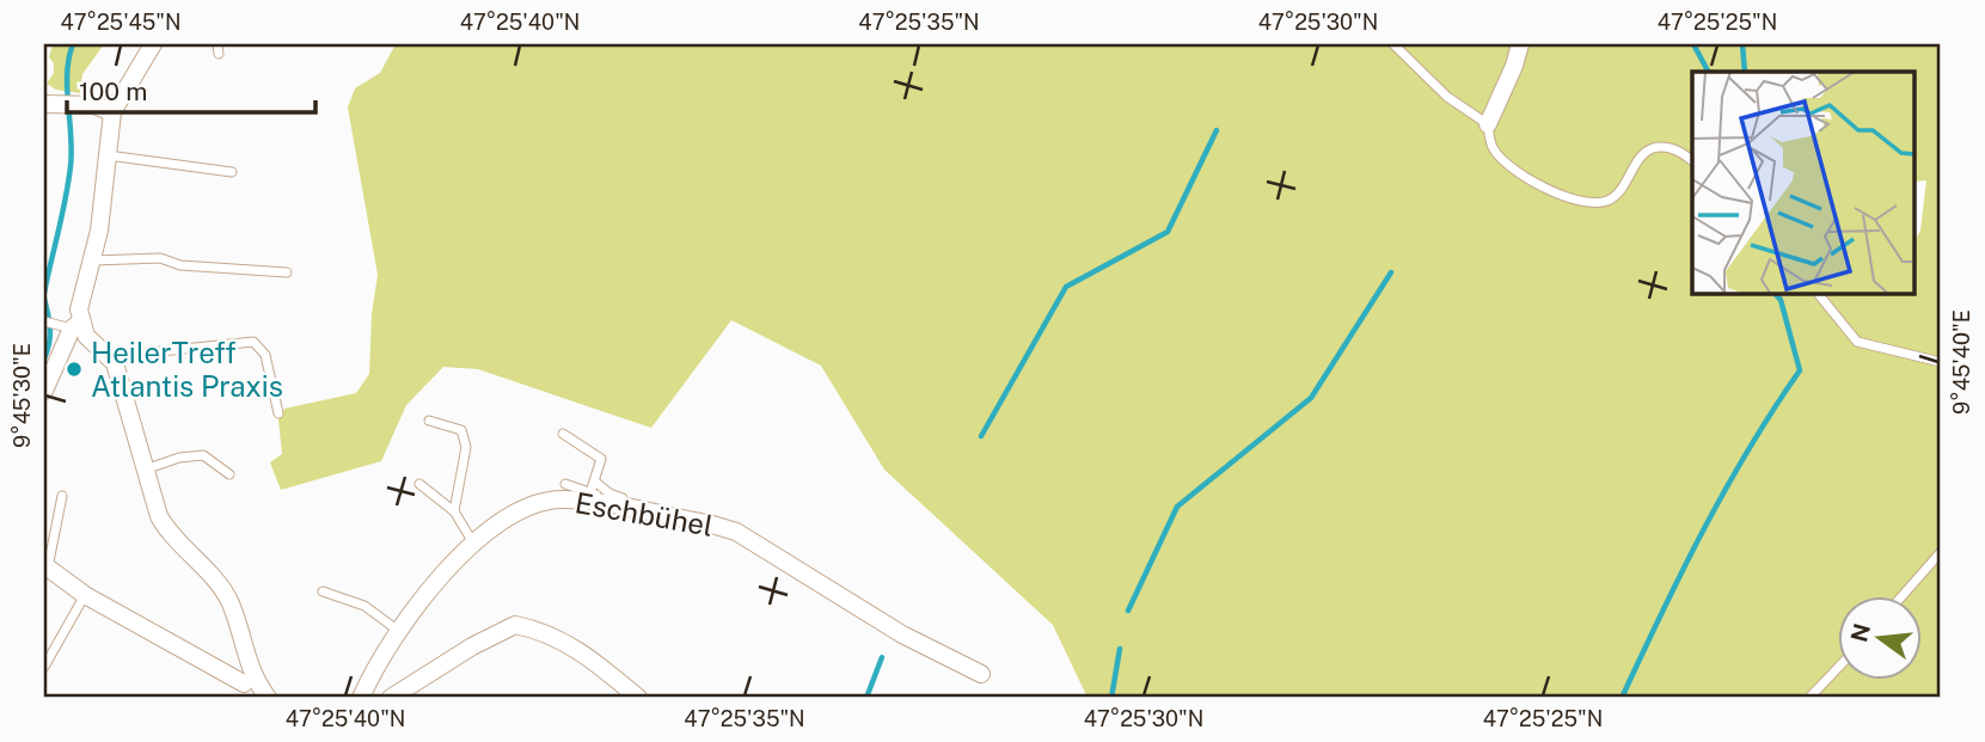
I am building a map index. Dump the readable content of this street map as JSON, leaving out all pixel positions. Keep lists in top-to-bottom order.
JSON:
{
  "streets": {
    "street": ["Eschbühel"]
  },
  "places": ["HeilerTreff Atlantis Praxis"],
  "scale_bar": "100 m",
  "north": "left",
  "coordinates": [
    "47°25'45\"N",
    "47°25'40\"N",
    "47°25'35\"N",
    "47°25'30\"N",
    "47°25'25\"N",
    "9°45'40\"E",
    "9°45'30\"E"
  ]
}
